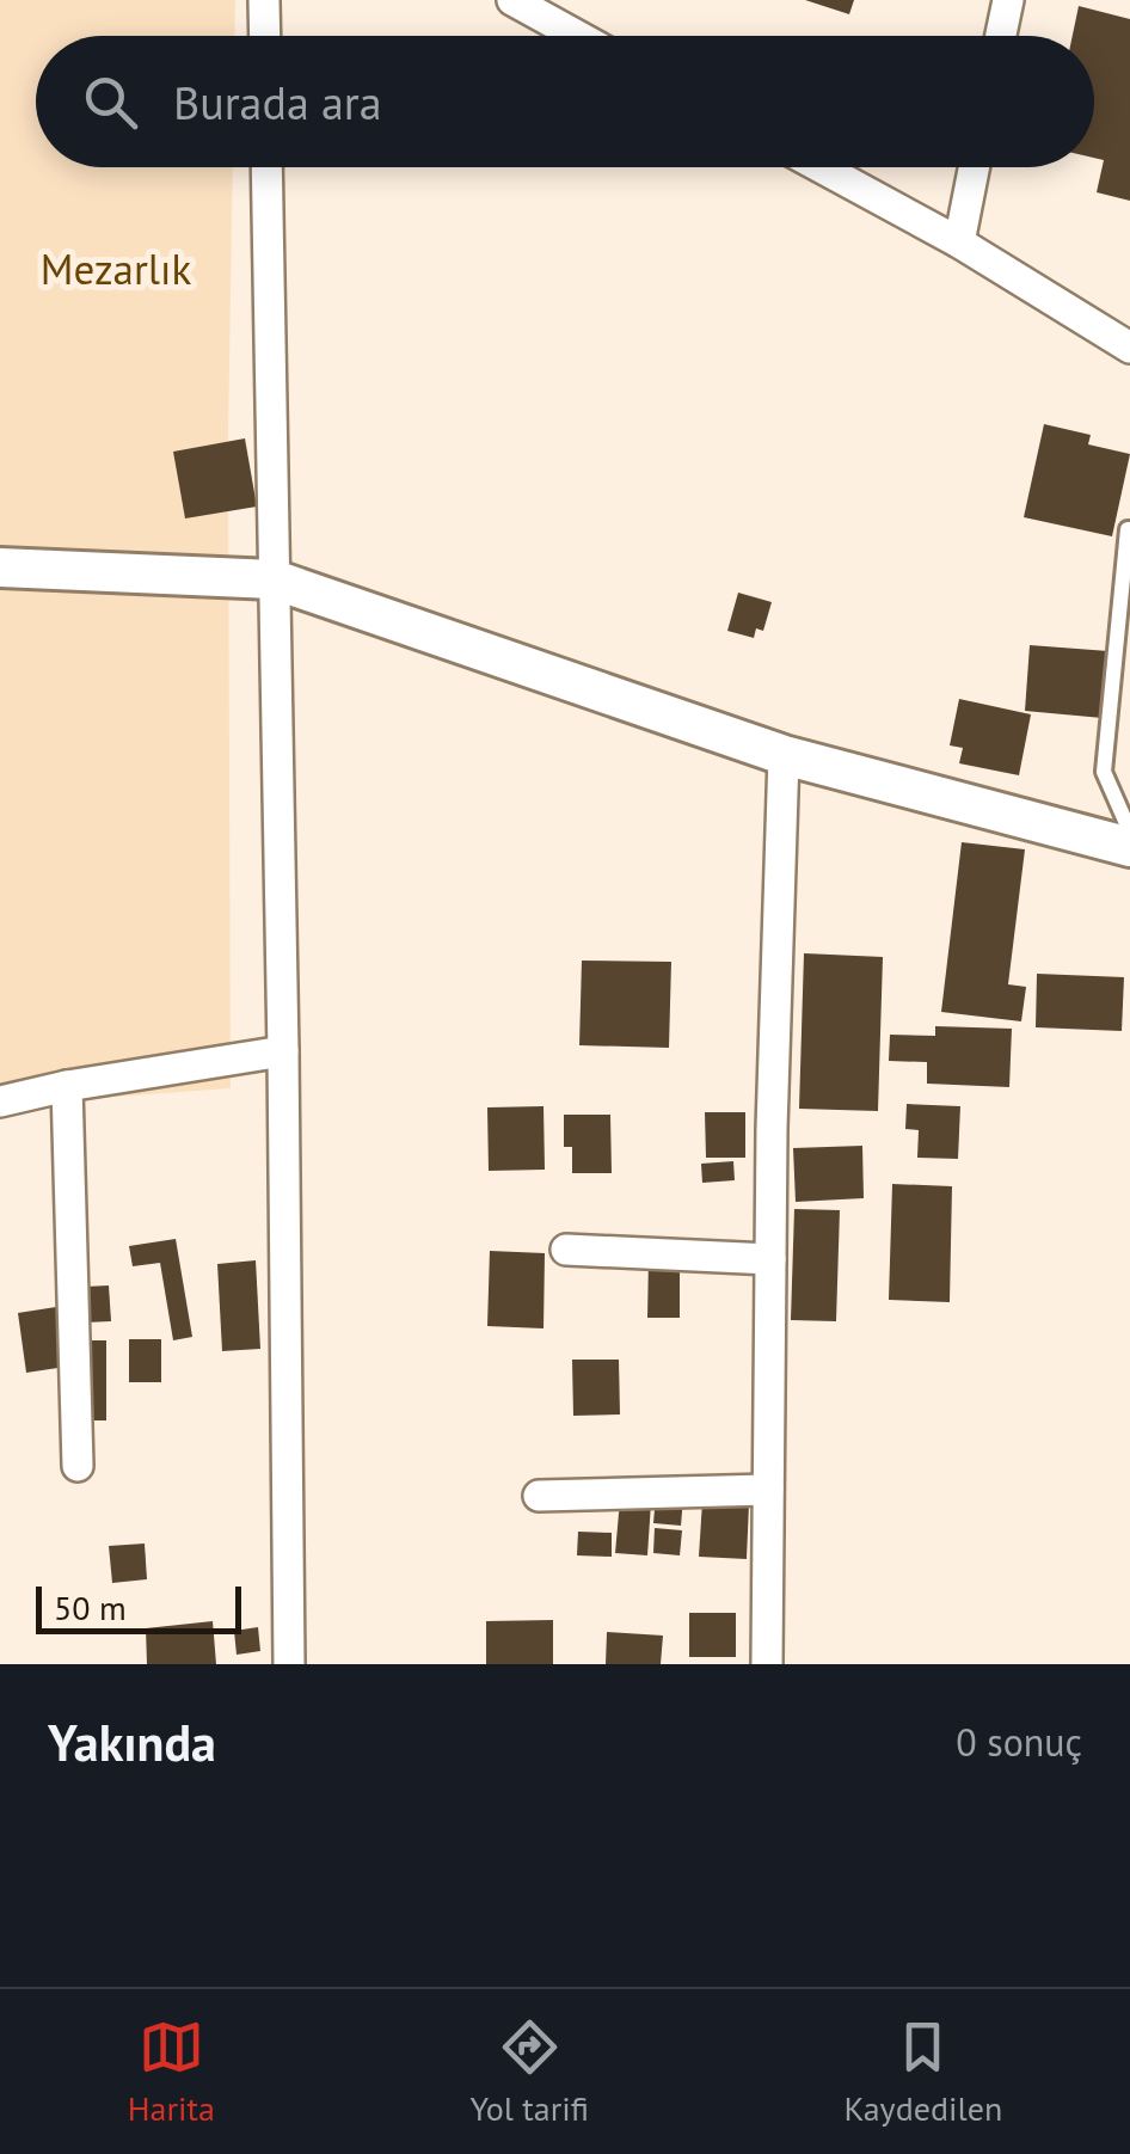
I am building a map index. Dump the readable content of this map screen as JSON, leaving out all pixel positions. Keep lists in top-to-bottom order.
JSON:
{
  "parks": ["Mezarlık"],
  "scale_bar": "50 m",
  "page": {
    "search": "Burada ara",
    "scale": "50 m",
    "heading": ["Yakında", "0 sonuç"],
    "nav": ["Harita", "Yol tarifi", "Kaydedilen"]
  }
}
